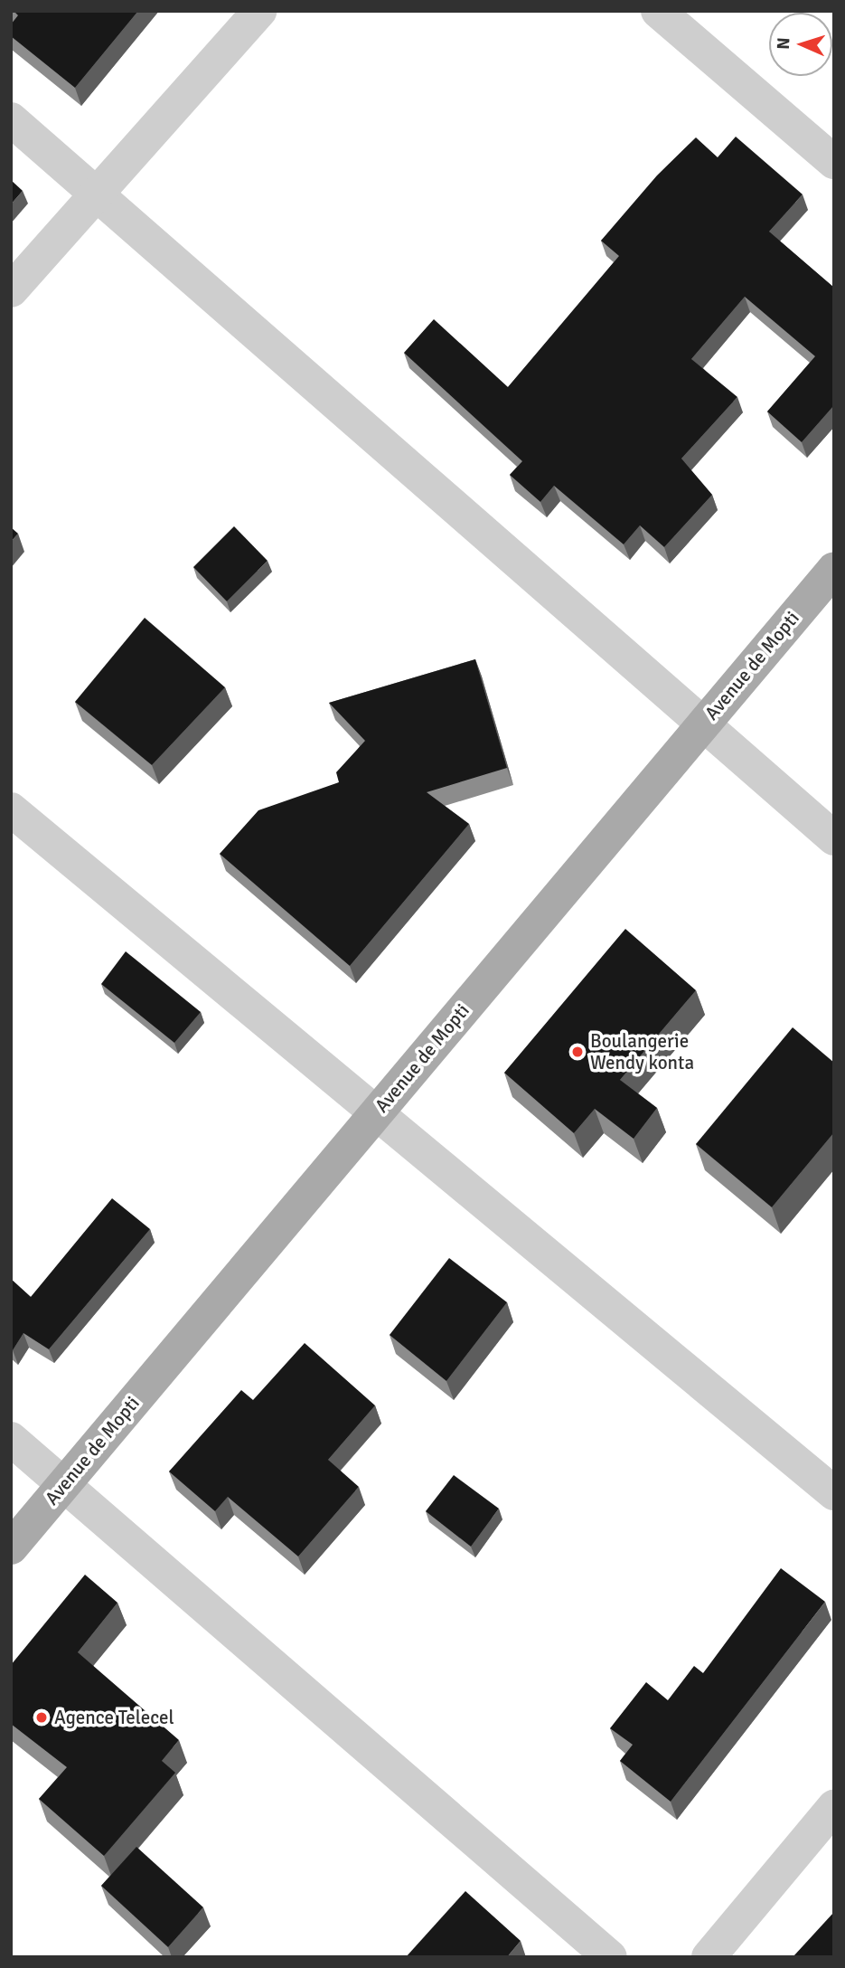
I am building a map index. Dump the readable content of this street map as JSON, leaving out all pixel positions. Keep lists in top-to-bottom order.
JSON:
{
  "streets": {
    "main road": ["Avenue de Mopti"]
  },
  "places": ["Boulangerie Wendy konta", "Agence Telecel"],
  "north": "left"
}
